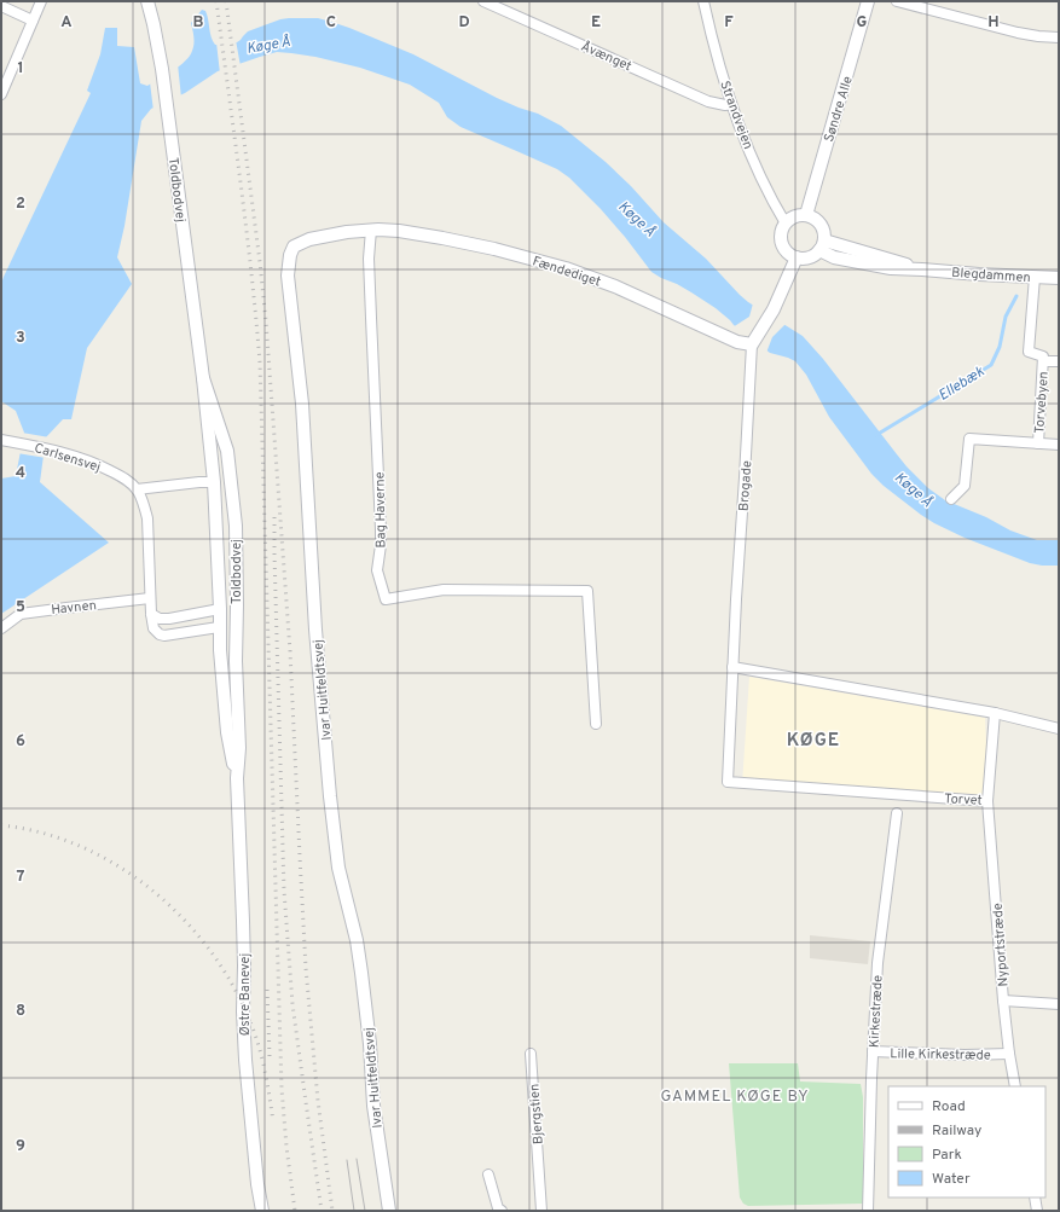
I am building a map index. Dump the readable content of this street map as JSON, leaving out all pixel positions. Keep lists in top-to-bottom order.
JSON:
{
  "streets": {
    "street": [
      "Åvænget",
      "Søndre Alle",
      "Strandvejen",
      "Toldbodvej",
      "Fændediget",
      "Blegdammen",
      "Torvebyen",
      "Carlsensvej",
      "Brogade",
      "Bag Haverne",
      "Havnen",
      "Ivar Huitfeldtsvej",
      "Torvet",
      "Nyportstræde",
      "Østre Banevej",
      "Kirkestræde",
      "Lille Kirkestræde",
      "Bjergstien"
    ]
  },
  "crossings": [
    ["Åvænget", "Strandvejen"],
    ["Søndre Alle", "Strandvejen"],
    ["Søndre Alle", "Blegdammen"],
    ["Søndre Alle", "Brogade"],
    ["Strandvejen", "Blegdammen"],
    ["Strandvejen", "Brogade"],
    ["Toldbodvej", "Østre Banevej"],
    ["Fændediget", "Brogade"],
    ["Fændediget", "Bag Haverne"],
    ["Fændediget", "Ivar Huitfeldtsvej"],
    ["Blegdammen", "Torvebyen"],
    ["Blegdammen", "Brogade"],
    ["Brogade", "Torvet"],
    ["Bag Haverne", "Ivar Huitfeldtsvej"],
    ["Torvet", "Nyportstræde"],
    ["Nyportstræde", "Lille Kirkestræde"],
    ["Kirkestræde", "Lille Kirkestræde"]
  ],
  "districts": ["KØGE", "GAMMEL KØGE BY"],
  "water": ["Køge Å", "Ellebæk"],
  "legend": [
    "Road",
    "Railway",
    "Park",
    "Water"
  ],
  "grid": {
    "columns": [
      "A",
      "B",
      "C",
      "D",
      "E",
      "F",
      "G",
      "H"
    ],
    "rows": [
      "1",
      "2",
      "3",
      "4",
      "5",
      "6",
      "7",
      "8",
      "9"
    ]
  }
}
